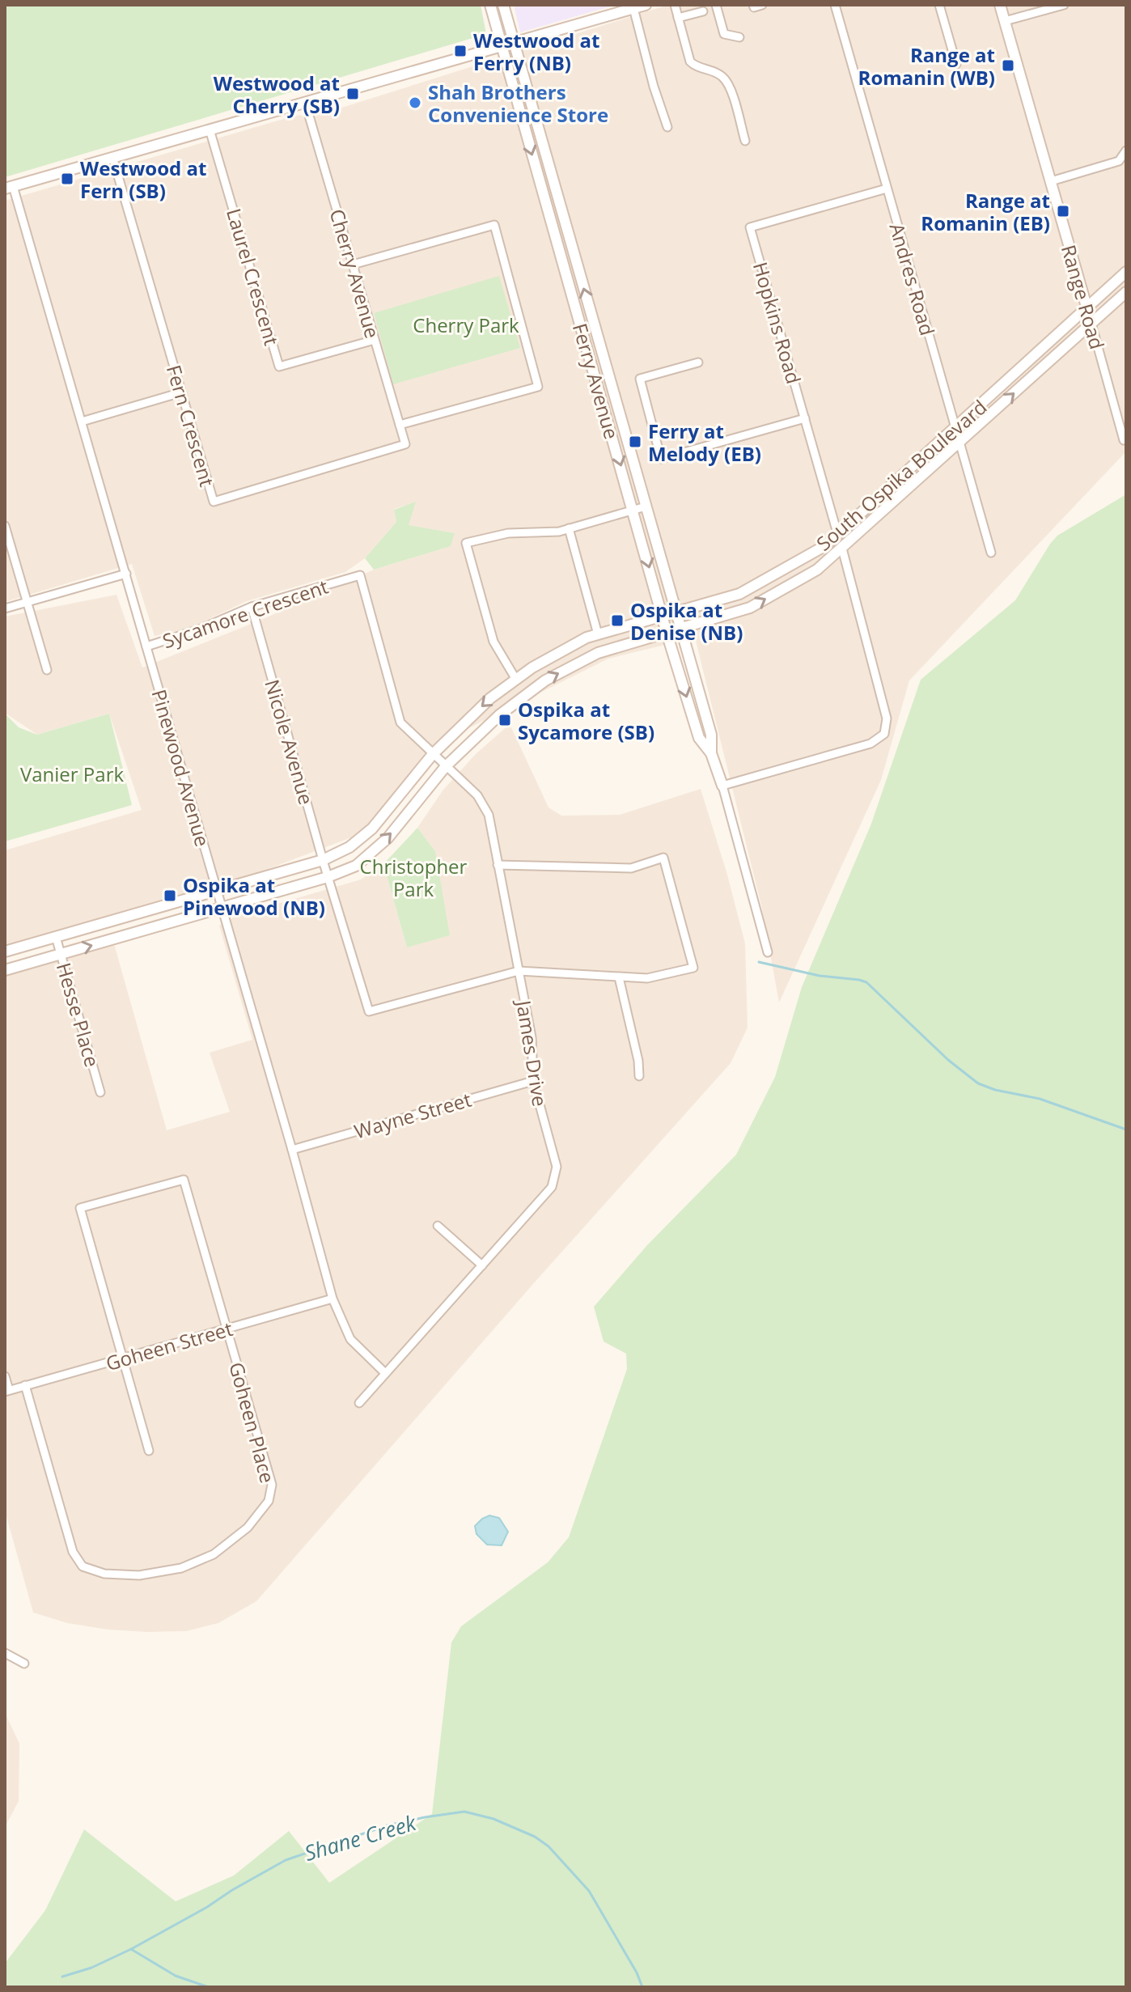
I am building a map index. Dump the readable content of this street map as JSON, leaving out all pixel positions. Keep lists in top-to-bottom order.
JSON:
{
  "streets": {
    "main road": ["Range Road", "Ferry Avenue", "South Ospika Boulevard"],
    "street": [
      "Cherry Avenue",
      "Laurel Crescent",
      "Andres Road",
      "Hopkins Road",
      "Fern Crescent",
      "Sycamore Crescent",
      "Nicole Avenue",
      "Pinewood Avenue",
      "Hesse Place",
      "James Drive",
      "Wayne Street",
      "Goheen Street",
      "Goheen Place"
    ]
  },
  "crossings": [
    ["Cherry Avenue", "Laurel Crescent"],
    ["Cherry Avenue", "Fern Crescent"],
    ["Andres Road", "Hopkins Road"],
    ["Andres Road", "South Ospika Boulevard"],
    ["Range Road", "South Ospika Boulevard"],
    ["Hopkins Road", "South Ospika Boulevard"],
    ["Ferry Avenue", "South Ospika Boulevard"],
    ["South Ospika Boulevard", "Sycamore Crescent"],
    ["South Ospika Boulevard", "Nicole Avenue"],
    ["South Ospika Boulevard", "Pinewood Avenue"],
    ["South Ospika Boulevard", "Hesse Place"],
    ["South Ospika Boulevard", "James Drive"],
    ["Sycamore Crescent", "Nicole Avenue"],
    ["Sycamore Crescent", "Pinewood Avenue"],
    ["Sycamore Crescent", "James Drive"],
    ["Nicole Avenue", "James Drive"],
    ["Pinewood Avenue", "James Drive"],
    ["Pinewood Avenue", "Wayne Street"],
    ["Pinewood Avenue", "Goheen Street"],
    ["James Drive", "Wayne Street"],
    ["Goheen Street", "Goheen Place"]
  ],
  "water": ["Shane Creek"],
  "parks": ["Cherry Park", "Vanier Park", "Christopher Park"],
  "places": {
    "transit": [
      "Westwood at Ferry (NB)",
      "Range at Romanin (WB)",
      "Westwood at Cherry (SB)",
      "Westwood at Fern (SB)",
      "Range at Romanin (EB)",
      "Ferry at Melody (EB)",
      "Ospika at Denise (NB)",
      "Ospika at Sycamore (SB)",
      "Ospika at Pinewood (NB)"
    ],
    "other": ["Shah Brothers Convenience Store"]
  }
}
